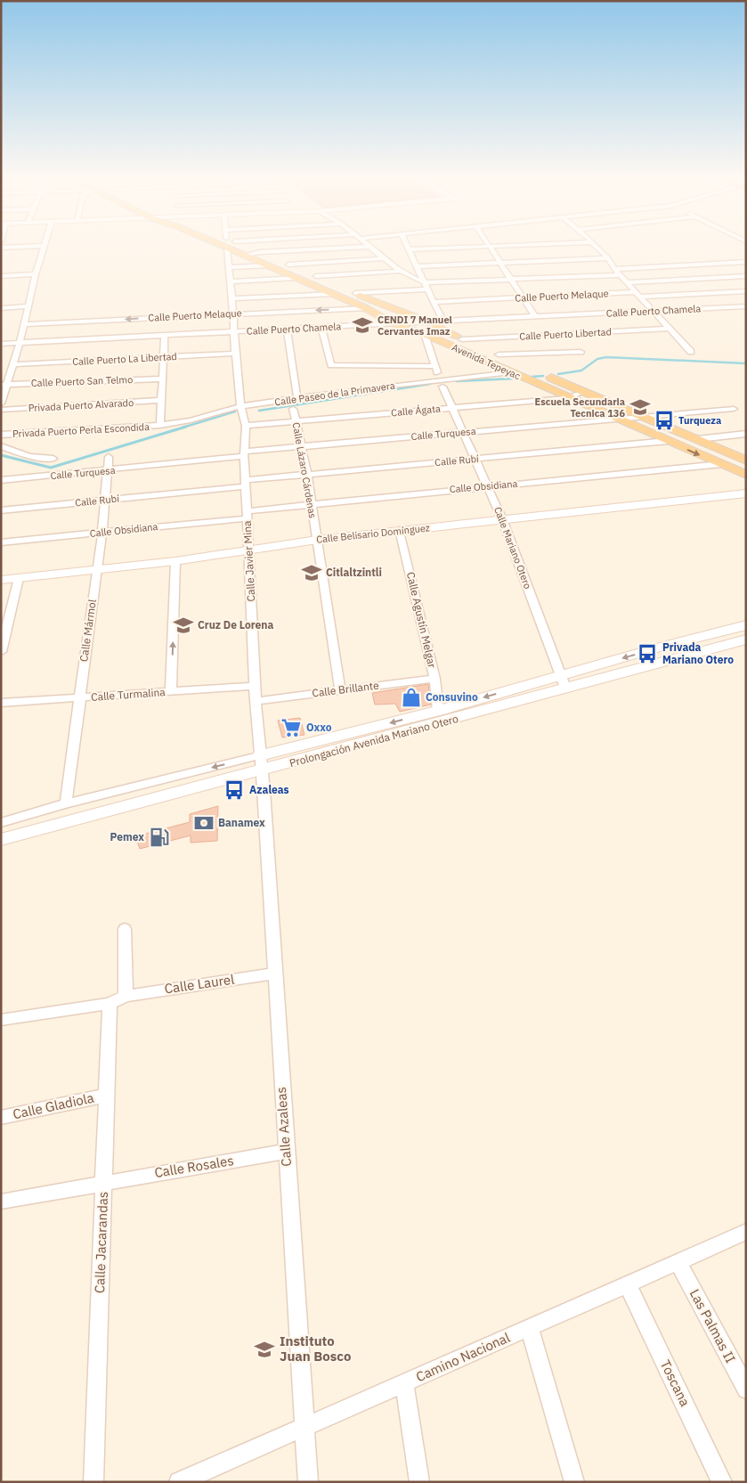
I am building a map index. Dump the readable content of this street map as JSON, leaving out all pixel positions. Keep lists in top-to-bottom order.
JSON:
{
  "streets": {
    "main road": ["Avenida Tepeyac"],
    "street": [
      "Calle Puerto Melaque",
      "Calle Puerto Chamela",
      "Calle Puerto Libertad",
      "Calle Puerto La Libertad",
      "Calle Puerto San Telmo",
      "Calle Paseo de la Primavera",
      "Privada Puerto Alvarado",
      "Calle Ágata",
      "Privada Puerto Perla Escondida",
      "Calle Turquesa",
      "Calle Rubí",
      "Calle Lázaro Cárdenas",
      "Calle Obsidiana",
      "Calle Belisario Domínguez",
      "Calle Mariano Otero",
      "Calle Javier Mina",
      "Calle Agustín Melgar",
      "Calle Mármol",
      "Calle Brillante",
      "Calle Turmalina",
      "Prolongación Avenida Mariano Otero",
      "Calle Laurel",
      "Calle Gladiola",
      "Calle Azaleas",
      "Calle Rosales",
      "Calle Jacarandas",
      "Las Palmas II",
      "Camino Nacional",
      "Toscana"
    ]
  },
  "crossings": [
    ["Calle Puerto Melaque", "Avenida Tepeyac"],
    ["Calle Puerto Melaque", "Calle Javier Mina"],
    ["Calle Puerto Chamela", "Avenida Tepeyac"],
    ["Calle Puerto Chamela", "Calle Javier Mina"],
    ["Calle Puerto Libertad", "Avenida Tepeyac"],
    ["Calle Puerto La Libertad", "Calle Javier Mina"],
    ["Avenida Tepeyac", "Calle Paseo de la Primavera"],
    ["Avenida Tepeyac", "Calle Ágata"],
    ["Avenida Tepeyac", "Calle Turquesa"],
    ["Avenida Tepeyac", "Calle Rubí"],
    ["Avenida Tepeyac", "Calle Obsidiana"],
    ["Avenida Tepeyac", "Calle Mariano Otero"],
    ["Calle Paseo de la Primavera", "Privada Puerto Perla Escondida"],
    ["Calle Paseo de la Primavera", "Calle Mariano Otero"],
    ["Calle Paseo de la Primavera", "Calle Javier Mina"],
    ["Calle Ágata", "Calle Lázaro Cárdenas"],
    ["Calle Ágata", "Calle Mariano Otero"],
    ["Calle Ágata", "Calle Javier Mina"],
    ["Calle Turquesa", "Calle Lázaro Cárdenas"],
    ["Calle Turquesa", "Calle Mariano Otero"],
    ["Calle Turquesa", "Calle Javier Mina"],
    ["Calle Turquesa", "Calle Mármol"],
    ["Calle Rubí", "Calle Lázaro Cárdenas"],
    ["Calle Rubí", "Calle Mariano Otero"],
    ["Calle Rubí", "Calle Javier Mina"],
    ["Calle Rubí", "Calle Mármol"],
    ["Calle Lázaro Cárdenas", "Calle Obsidiana"],
    ["Calle Lázaro Cárdenas", "Calle Belisario Domínguez"],
    ["Calle Lázaro Cárdenas", "Calle Brillante"],
    ["Calle Obsidiana", "Calle Mariano Otero"],
    ["Calle Obsidiana", "Calle Javier Mina"],
    ["Calle Obsidiana", "Calle Mármol"],
    ["Calle Belisario Domínguez", "Calle Mariano Otero"],
    ["Calle Belisario Domínguez", "Calle Javier Mina"],
    ["Calle Belisario Domínguez", "Calle Agustín Melgar"],
    ["Calle Belisario Domínguez", "Calle Mármol"],
    ["Calle Mariano Otero", "Prolongación Avenida Mariano Otero"],
    ["Calle Javier Mina", "Calle Brillante"],
    ["Calle Javier Mina", "Calle Turmalina"],
    ["Calle Javier Mina", "Prolongación Avenida Mariano Otero"],
    ["Calle Javier Mina", "Calle Azaleas"],
    ["Calle Agustín Melgar", "Calle Brillante"],
    ["Calle Agustín Melgar", "Prolongación Avenida Mariano Otero"],
    ["Calle Mármol", "Calle Turmalina"],
    ["Prolongación Avenida Mariano Otero", "Calle Azaleas"],
    ["Calle Laurel", "Calle Azaleas"],
    ["Calle Laurel", "Calle Jacarandas"],
    ["Calle Gladiola", "Calle Jacarandas"],
    ["Calle Azaleas", "Calle Rosales"],
    ["Calle Azaleas", "Camino Nacional"],
    ["Calle Rosales", "Calle Jacarandas"],
    ["Las Palmas II", "Camino Nacional"],
    ["Camino Nacional", "Toscana"]
  ],
  "places": {
    "school or university": [
      "CENDI 7 Manuel Cervantes Imaz",
      "Escuela Secundaria Tecnica 136",
      "Citlaltzintli",
      "Cruz De Lorena",
      "Instituto Juan Bosco"
    ],
    "bus stop": ["Turqueza", "Privada Mariano Otero", "Azaleas"],
    "shop": ["Consuvino"],
    "supermarket": ["Oxxo"],
    "bank": ["Banamex"],
    "fuel station": ["Pemex"]
  }
}
